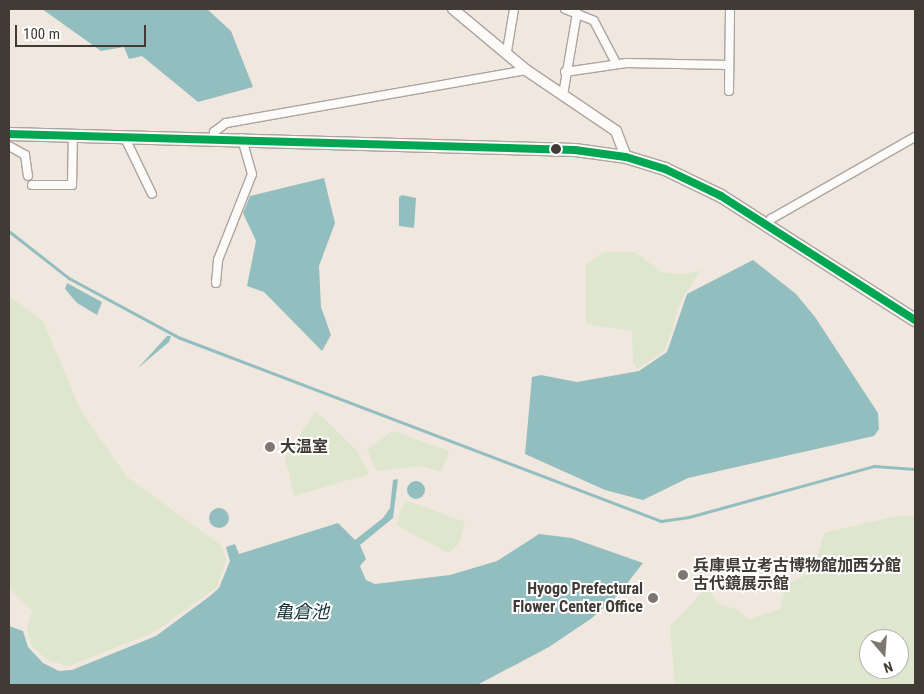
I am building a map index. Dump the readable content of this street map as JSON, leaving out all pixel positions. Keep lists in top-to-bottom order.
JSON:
{
  "water": ["亀倉池"],
  "places": ["大温室", "兵庫県立考古博物館加西分館 古代鏡展示館", "Hyogo Prefectural Flower Center Office"],
  "scale_bar": "100 m",
  "north": "bottom"
}
